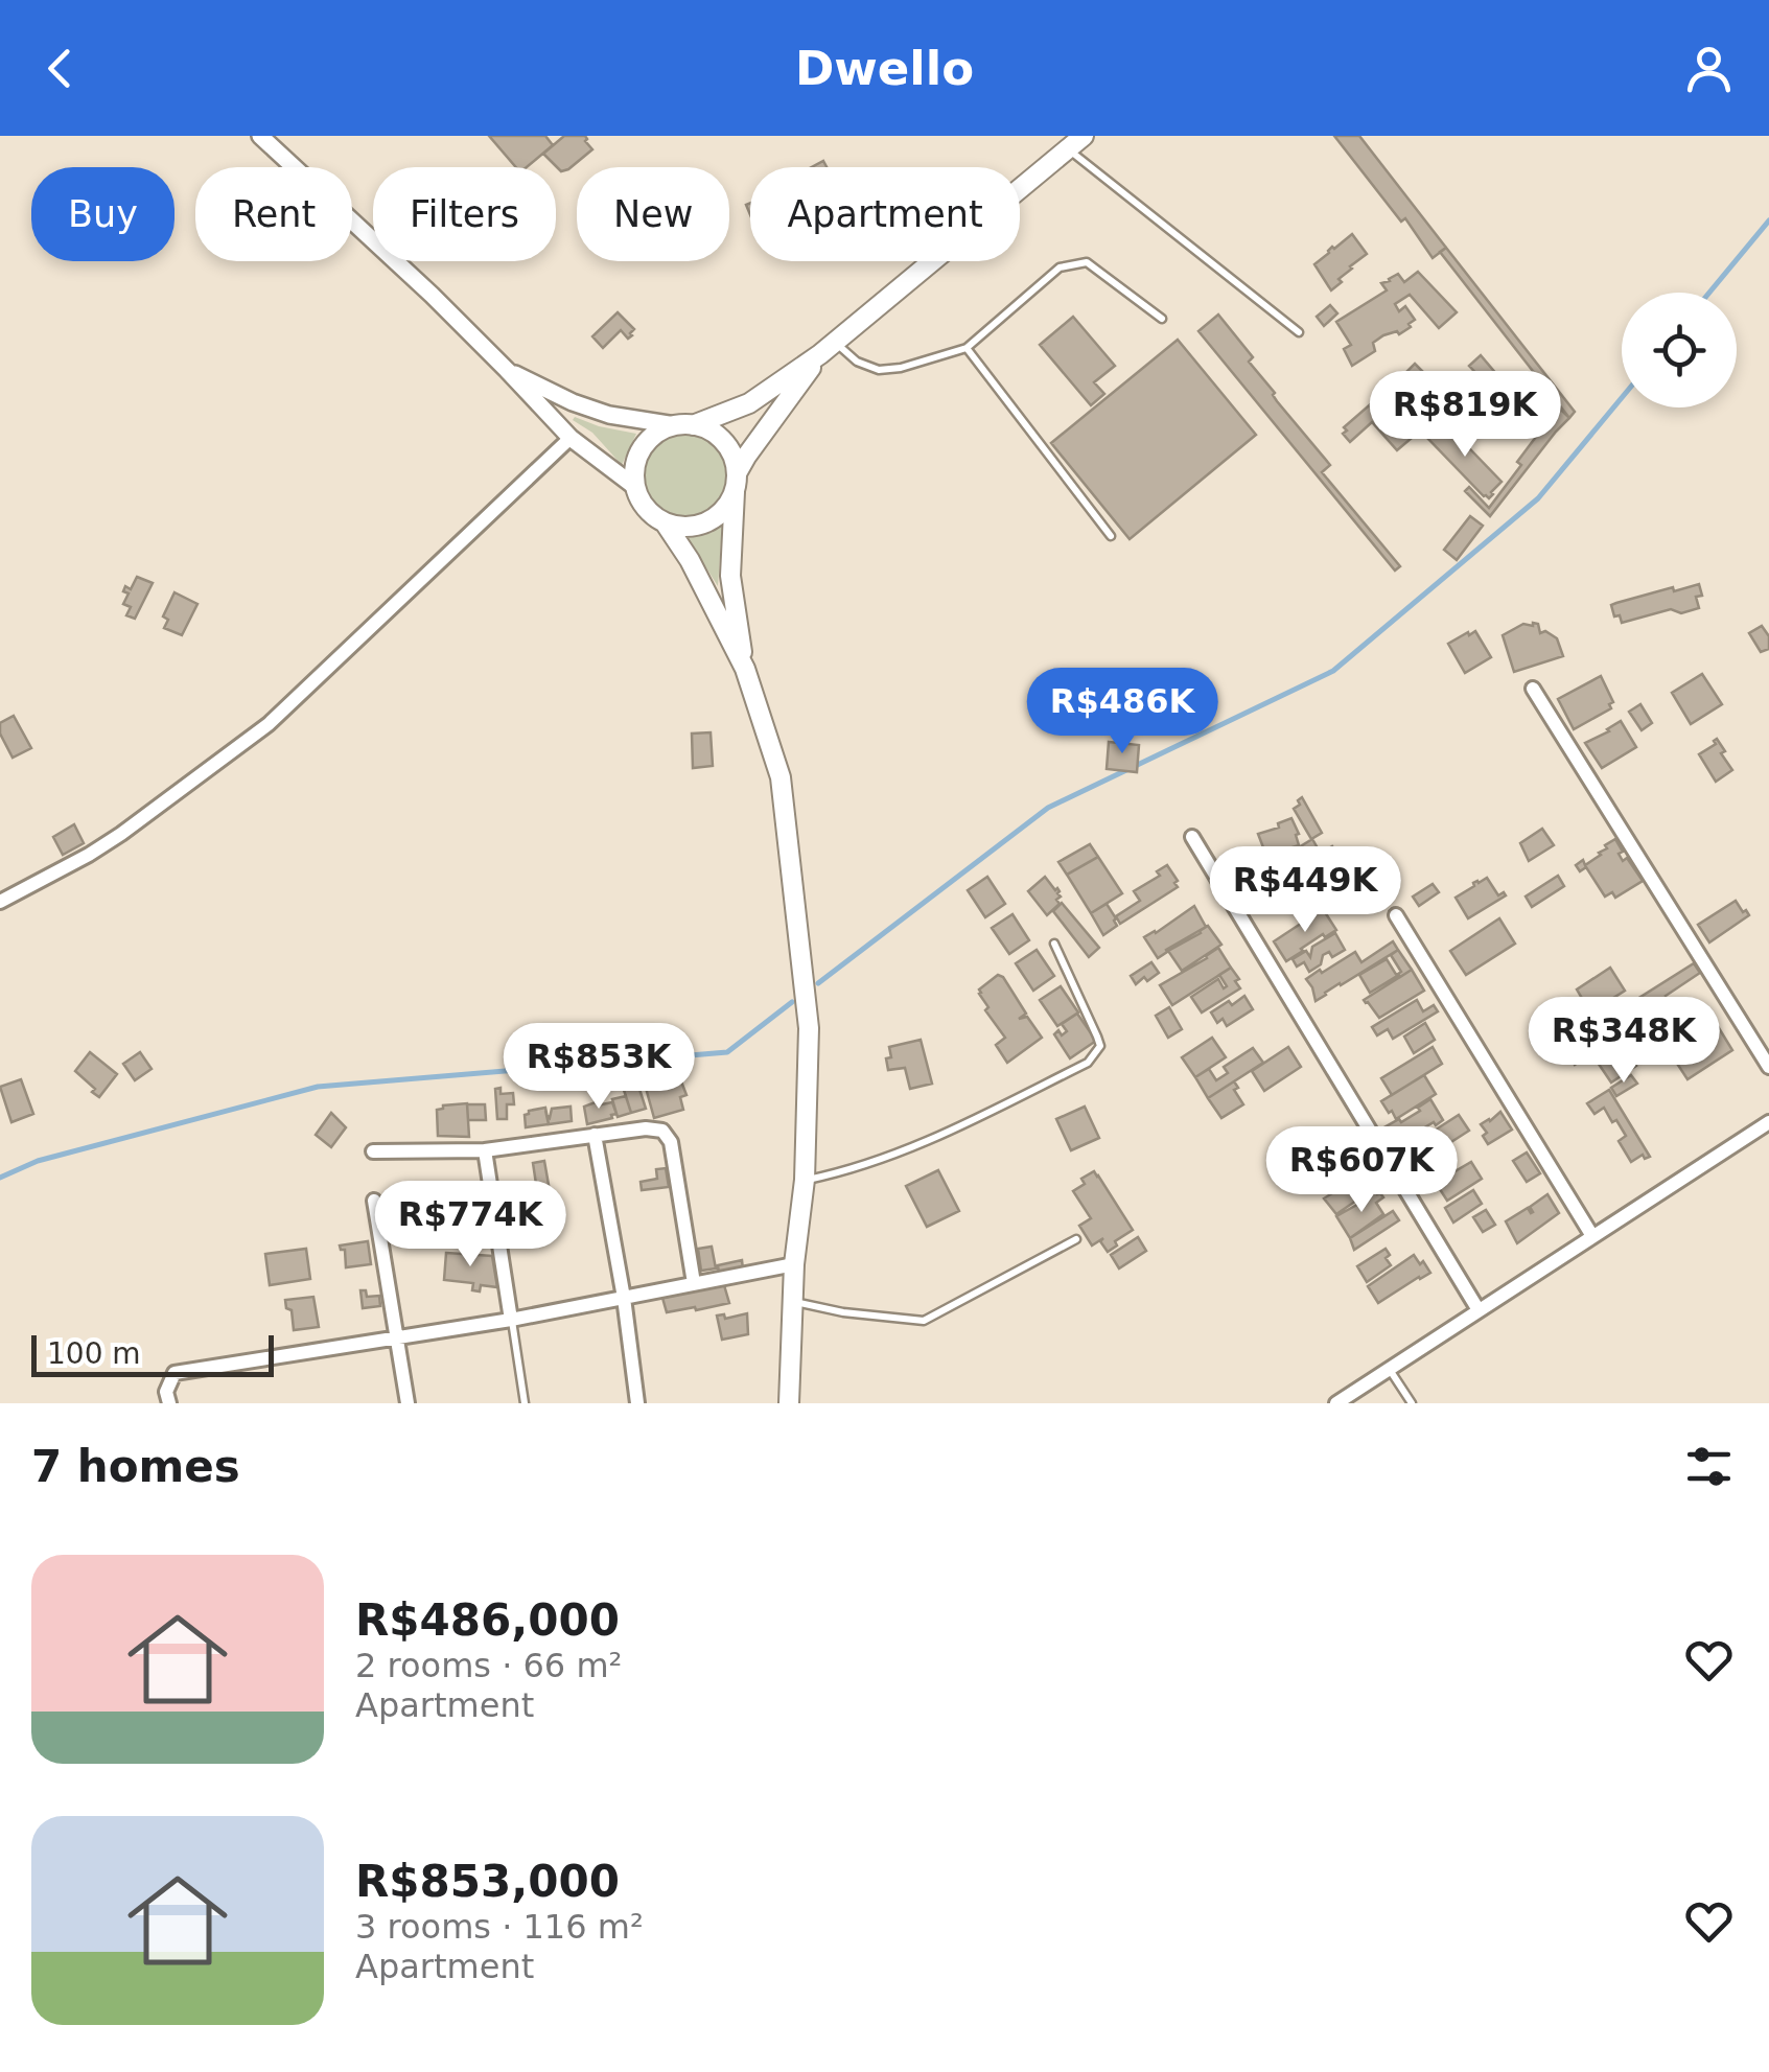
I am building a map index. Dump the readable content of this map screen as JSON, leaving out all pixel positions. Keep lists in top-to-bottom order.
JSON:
{
  "scale_bar": "100 m",
  "page": {
    "header": "Dwello",
    "chip": [
      "Buy",
      "Rent",
      "Filters",
      "New",
      "Apartment"
    ],
    "price": [
      "R$819K",
      "R$486K",
      "R$449K",
      "R$348K",
      "R$853K",
      "R$607K",
      "R$774K"
    ],
    "scale": "100 m",
    "heading": "7 homes",
    "list": [
      {
        "name": "R$486,000",
        "note": "2 rooms · 66 m² · Apartment"
      },
      {
        "name": "R$853,000",
        "note": "3 rooms · 116 m² · Apartment"
      }
    ]
  }
}
